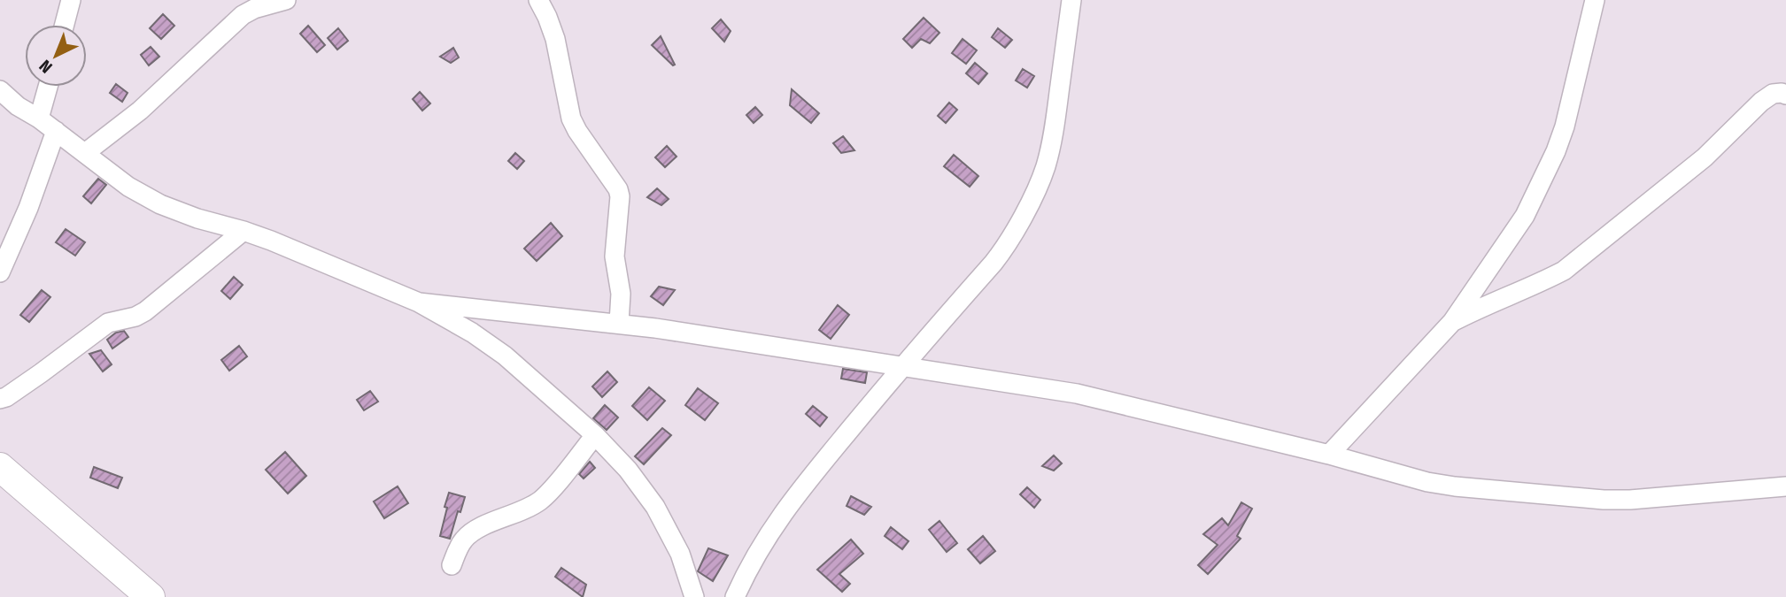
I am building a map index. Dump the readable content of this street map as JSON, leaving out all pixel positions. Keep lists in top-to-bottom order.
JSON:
{
  "north": "bottom left"
}
